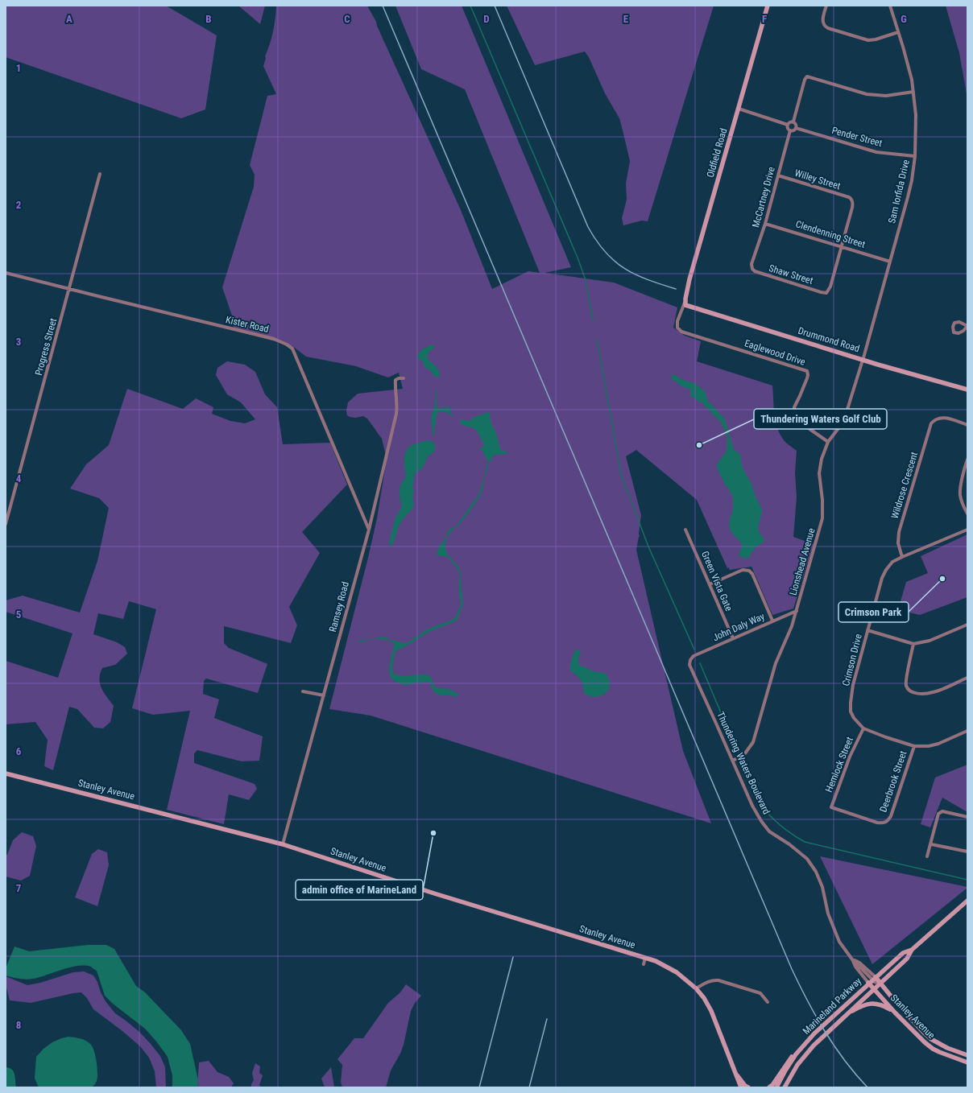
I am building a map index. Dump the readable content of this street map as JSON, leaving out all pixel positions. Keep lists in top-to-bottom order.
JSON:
{
  "streets": {
    "main road": [
      "Oldfield Road",
      "Drummond Road",
      "Stanley Avenue",
      "Marineland Parkway"
    ],
    "street": [
      "Pender Street",
      "Willey Street",
      "Sam Iorfida Drive",
      "McCartney Drive",
      "Clendenning Street",
      "Shaw Street",
      "Kister Road",
      "Progress Street",
      "Eaglewood Drive",
      "Wildrose Crescent",
      "Lionshead Avenue",
      "Green Vista Gate",
      "Ramsey Road",
      "John Daly Way",
      "Crimson Drive",
      "Thundering Waters Boulevard",
      "Hemlock Street",
      "Deerbrook Street"
    ]
  },
  "crossings": [
    ["Pender Street", "Sam Iorfida Drive"],
    ["Pender Street", "McCartney Drive"],
    ["Oldfield Road", "Drummond Road"],
    ["Oldfield Road", "Eaglewood Drive"],
    ["Willey Street", "McCartney Drive"],
    ["Willey Street", "Clendenning Street"],
    ["Willey Street", "Shaw Street"],
    ["Sam Iorfida Drive", "Clendenning Street"],
    ["Sam Iorfida Drive", "Drummond Road"],
    ["Sam Iorfida Drive", "Lionshead Avenue"],
    ["McCartney Drive", "Clendenning Street"],
    ["McCartney Drive", "Shaw Street"],
    ["Clendenning Street", "Shaw Street"],
    ["Kister Road", "Progress Street"],
    ["Kister Road", "Ramsey Road"],
    ["Drummond Road", "Eaglewood Drive"],
    ["Drummond Road", "Lionshead Avenue"],
    ["Eaglewood Drive", "Lionshead Avenue"],
    ["Wildrose Crescent", "Crimson Drive"],
    ["Lionshead Avenue", "John Daly Way"],
    ["Lionshead Avenue", "Thundering Waters Boulevard"],
    ["Green Vista Gate", "John Daly Way"],
    ["Ramsey Road", "Stanley Avenue"],
    ["John Daly Way", "Thundering Waters Boulevard"],
    ["Crimson Drive", "Hemlock Street"],
    ["Thundering Waters Boulevard", "Stanley Avenue"],
    ["Thundering Waters Boulevard", "Marineland Parkway"],
    ["Hemlock Street", "Deerbrook Street"],
    ["Stanley Avenue", "Marineland Parkway"]
  ],
  "places": ["Thundering Waters Golf Club", "Crimson Park", "admin office of MarineLand"],
  "grid": {
    "columns": [
      "A",
      "B",
      "C",
      "D",
      "E",
      "F",
      "G"
    ],
    "rows": [
      "1",
      "2",
      "3",
      "4",
      "5",
      "6",
      "7",
      "8"
    ]
  }
}
